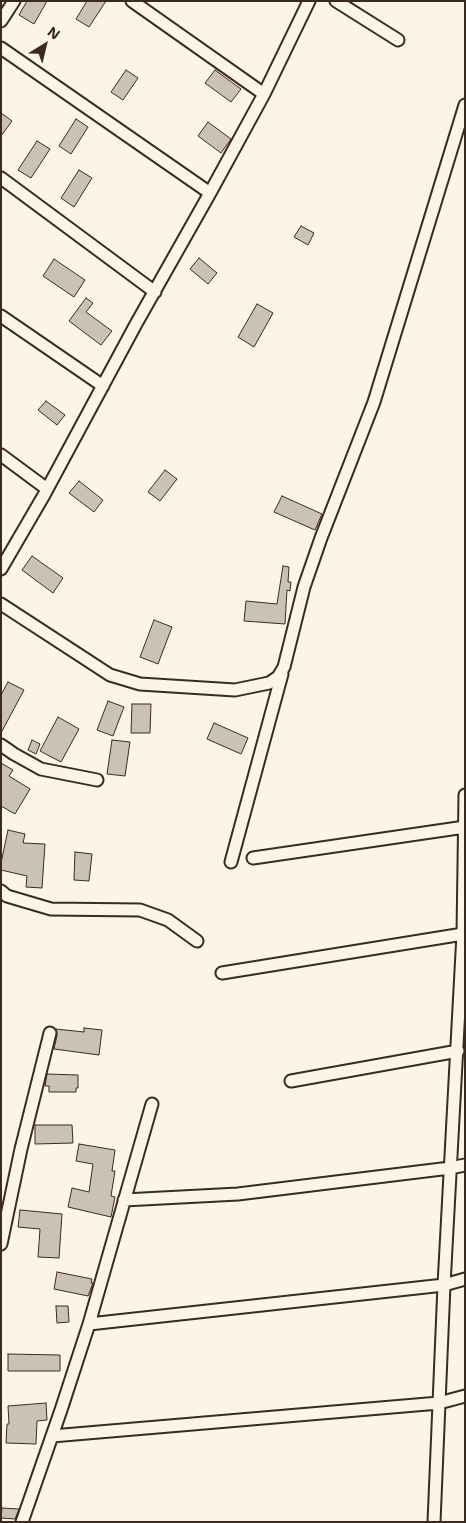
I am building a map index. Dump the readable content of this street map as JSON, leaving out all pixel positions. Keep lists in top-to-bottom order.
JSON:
{
  "north": "top right"
}
